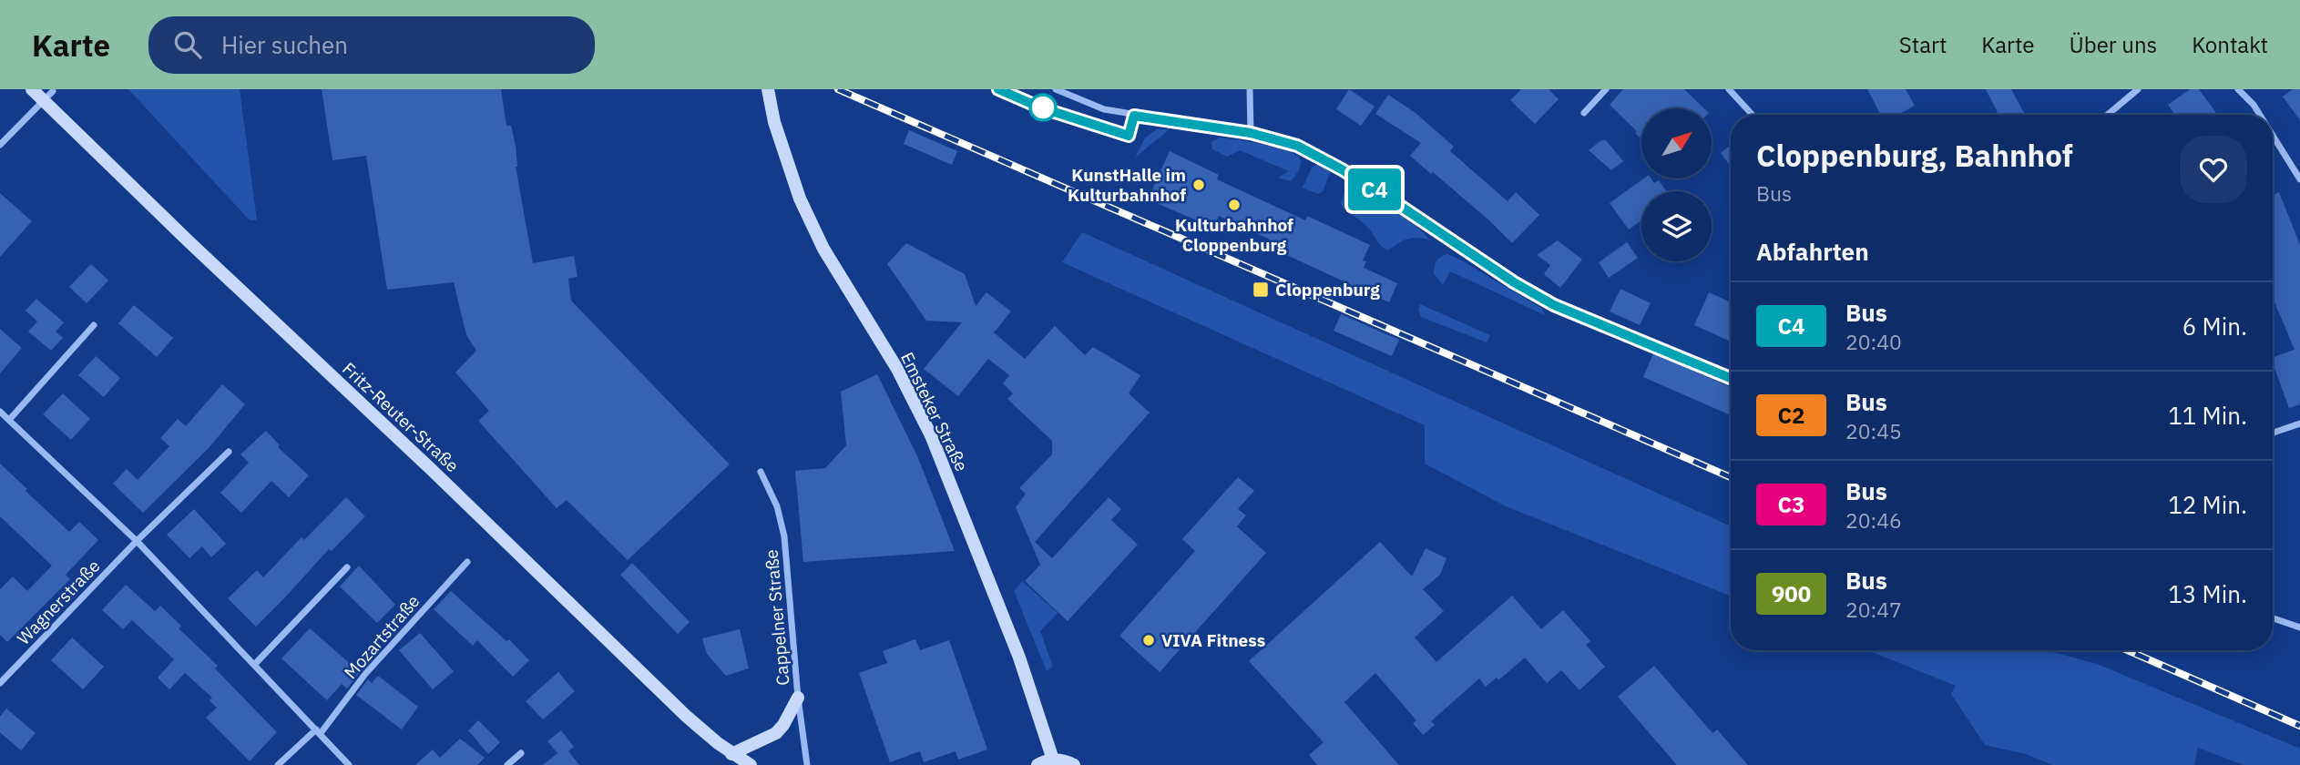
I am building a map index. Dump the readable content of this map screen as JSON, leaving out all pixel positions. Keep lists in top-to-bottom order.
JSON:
{
  "streets": {
    "street": [
      "Emsteker Straße",
      "Fritz-Reuter-Straße",
      "Wagnerstraße",
      "Cappelner Straße",
      "Mozartstraße"
    ]
  },
  "places": {
    "other": ["KunstHalle im Kulturbahnhof", "Kulturbahnhof Cloppenburg", "VIVA Fitness"],
    "transit": ["Cloppenburg"]
  },
  "lines": ["bus line C4"],
  "north": "top right",
  "page": {
    "header": "Karte",
    "search": "Hier suchen",
    "nav": [
      "Start",
      "Karte",
      "Über uns",
      "Kontakt"
    ],
    "on_map": "C4",
    "heading": [
      ["Cloppenburg, Bahnhof", "Bus"],
      "Abfahrten"
    ],
    "list": [
      {
        "mark": "C4",
        "name": "Bus",
        "note": "20:40",
        "value": "6 Min."
      },
      {
        "mark": "C2",
        "name": "Bus",
        "note": "20:45",
        "value": "11 Min."
      },
      {
        "mark": "C3",
        "name": "Bus",
        "note": "20:46",
        "value": "12 Min."
      },
      {
        "mark": "900",
        "name": "Bus",
        "note": "20:47",
        "value": "13 Min."
      }
    ]
  }
}
